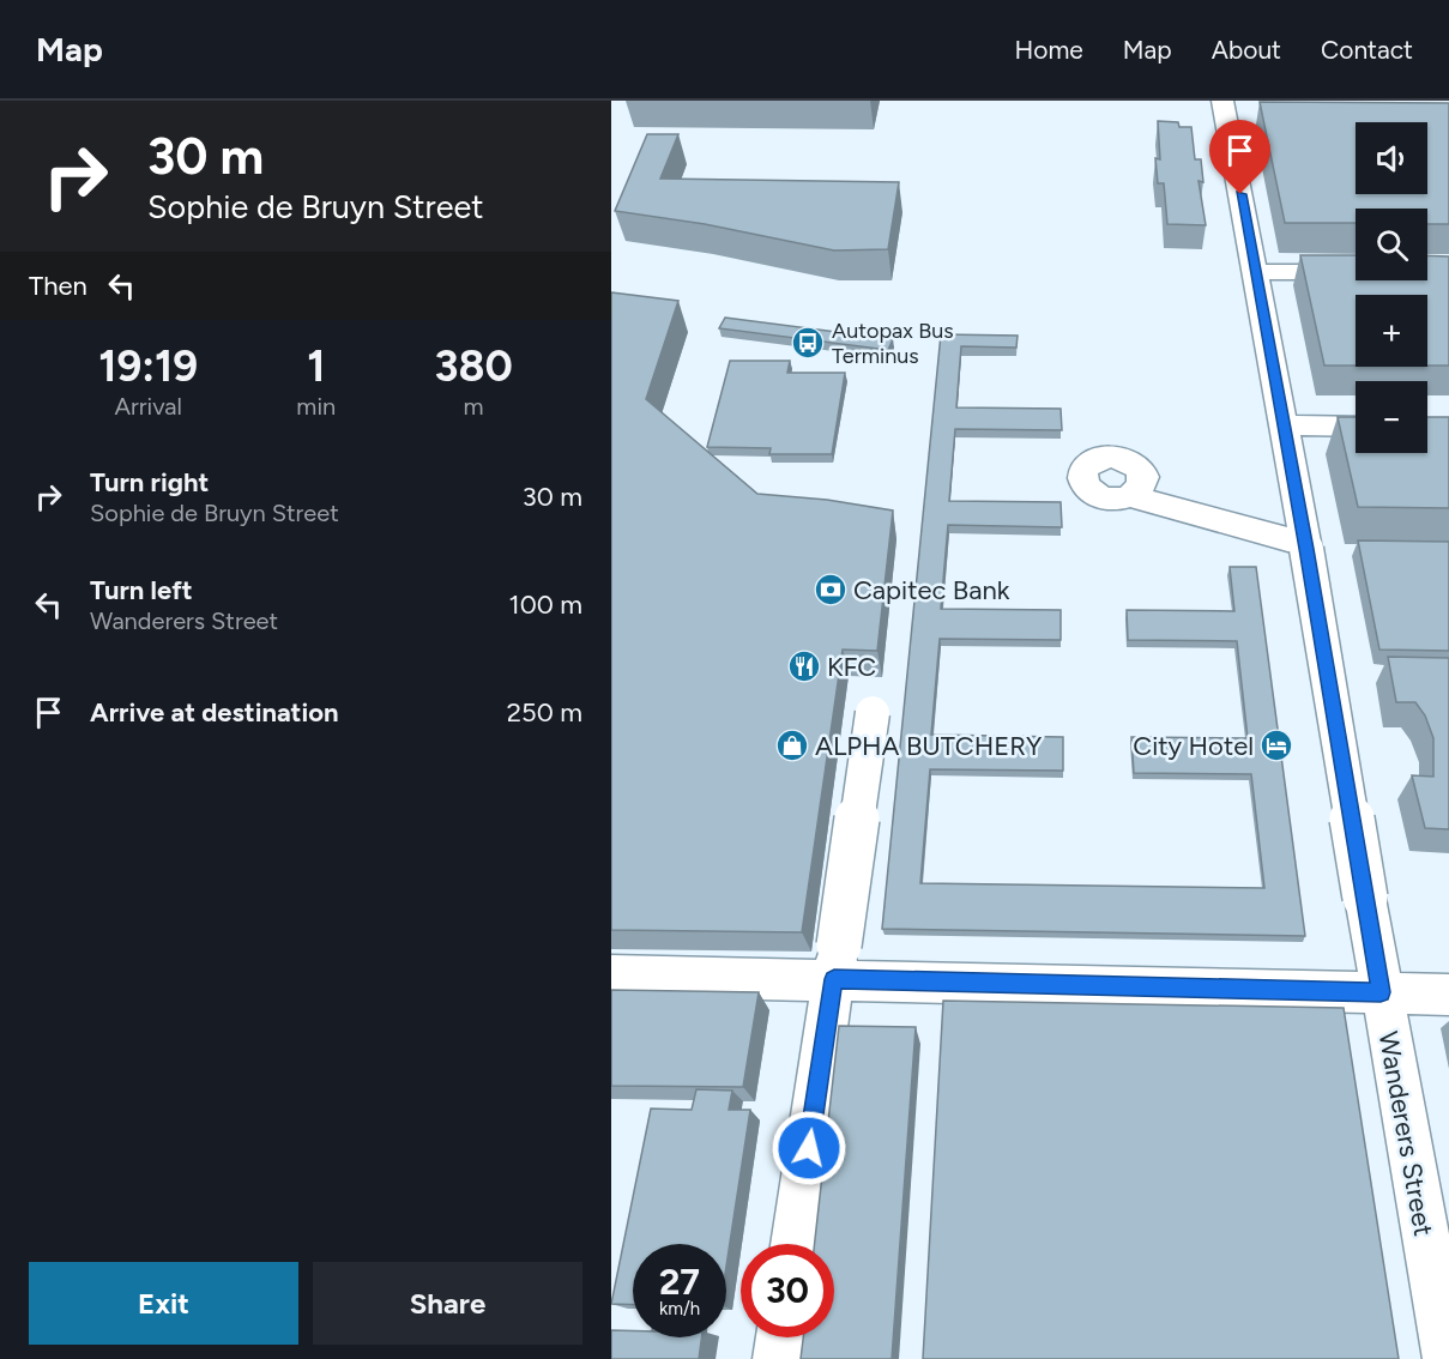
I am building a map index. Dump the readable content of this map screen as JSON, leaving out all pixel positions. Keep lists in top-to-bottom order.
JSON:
{
  "streets": {
    "street": ["Wanderers Street"]
  },
  "places": {
    "bus stop": ["Autopax Bus Terminus"],
    "bank": ["Capitec Bank"],
    "restaurant": ["KFC"],
    "shop": ["ALPHA BUTCHERY"],
    "hotel": ["City Hotel"]
  },
  "page": {
    "header": "Map",
    "nav": [
      "Home",
      "Map",
      "About",
      "Contact"
    ],
    "turn": ["30 m", "Sophie de Bruyn Street"],
    "map_buttons": ["+", "−"],
    "then": "Then",
    "eta": [
      "19:19",
      "Arrival",
      "1",
      "min",
      "380",
      "m"
    ],
    "list": [
      {
        "name": "Turn right",
        "note": "Sophie de Bruyn Street",
        "value": "30 m"
      },
      {
        "name": "Turn left",
        "note": "Wanderers Street",
        "value": "100 m"
      },
      {
        "name": "Arrive at destination",
        "value": "250 m"
      }
    ],
    "speed": "27 km/h",
    "limit": "30",
    "buttons": ["Exit", "Share"]
  }
}
